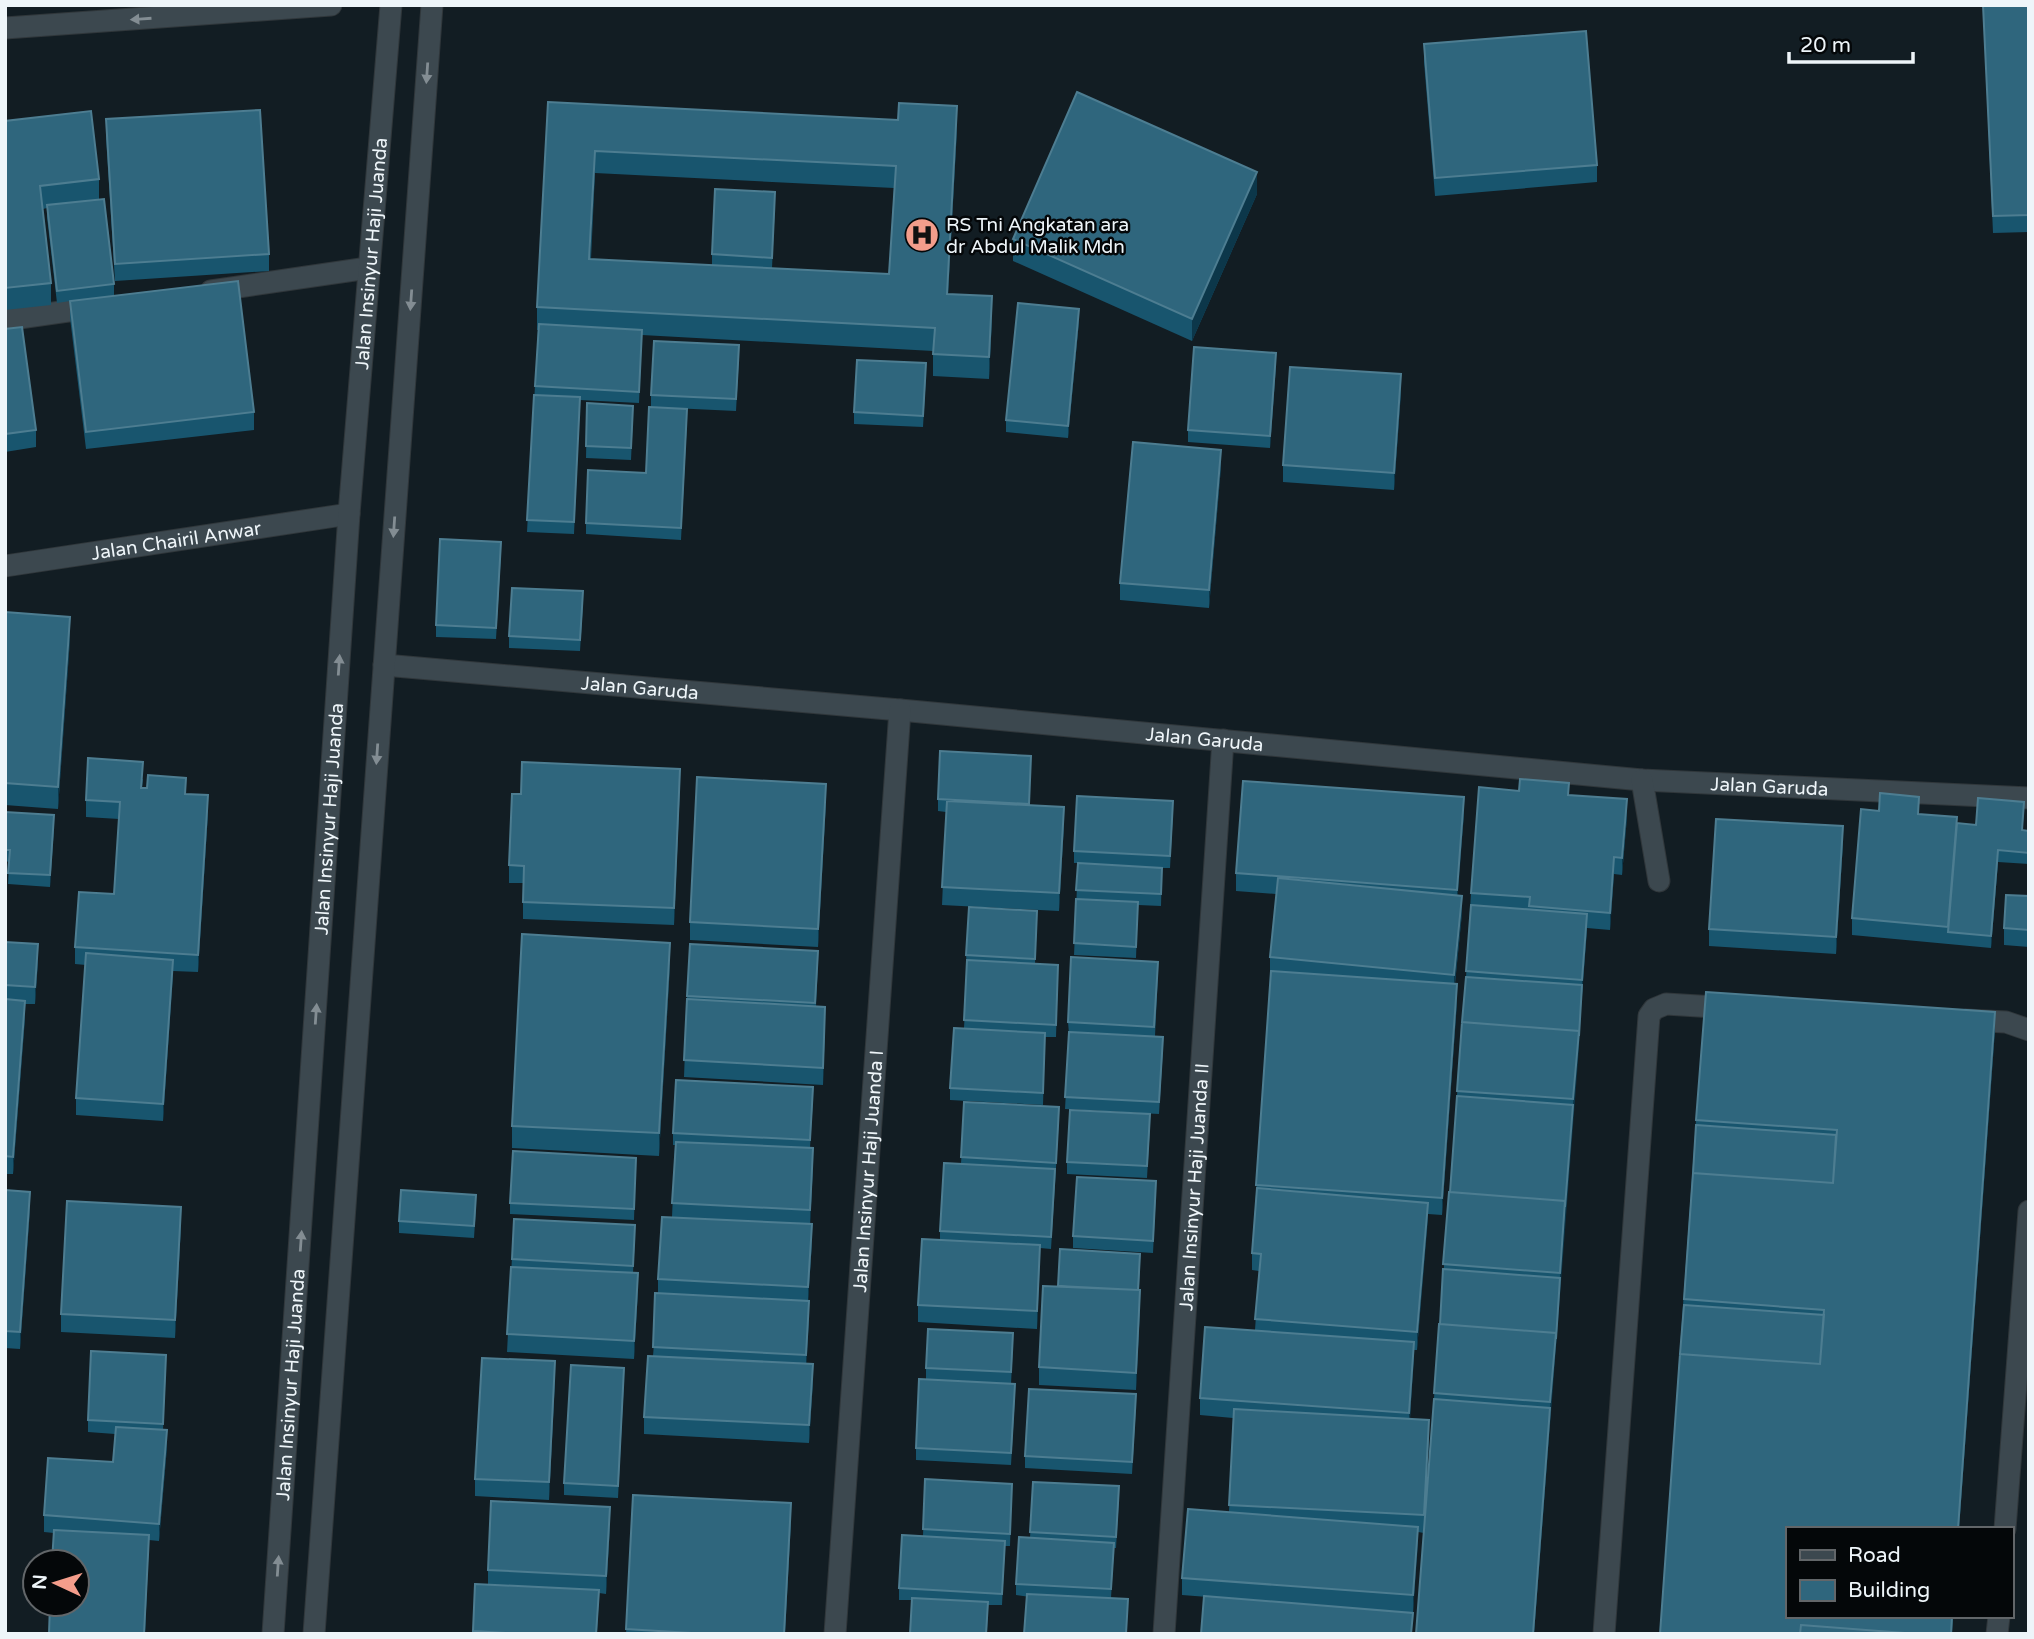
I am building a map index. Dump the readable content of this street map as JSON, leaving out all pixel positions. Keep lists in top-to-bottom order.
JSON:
{
  "streets": {
    "street": [
      "Jalan Insinyur Haji Juanda",
      "Jalan Chairil Anwar",
      "Jalan Garuda",
      "Jalan Insinyur Haji Juanda I",
      "Jalan Insinyur Haji Juanda II"
    ]
  },
  "crossings": [
    ["Jalan Insinyur Haji Juanda", "Jalan Chairil Anwar"],
    ["Jalan Garuda", "Jalan Insinyur Haji Juanda I"],
    ["Jalan Garuda", "Jalan Insinyur Haji Juanda II"]
  ],
  "places": {
    "hospital": ["RS Tni Angkatan ara dr Abdul Malik Mdn"]
  },
  "legend": ["Road", "Building"],
  "scale_bar": "20 m",
  "north": "left"
}
